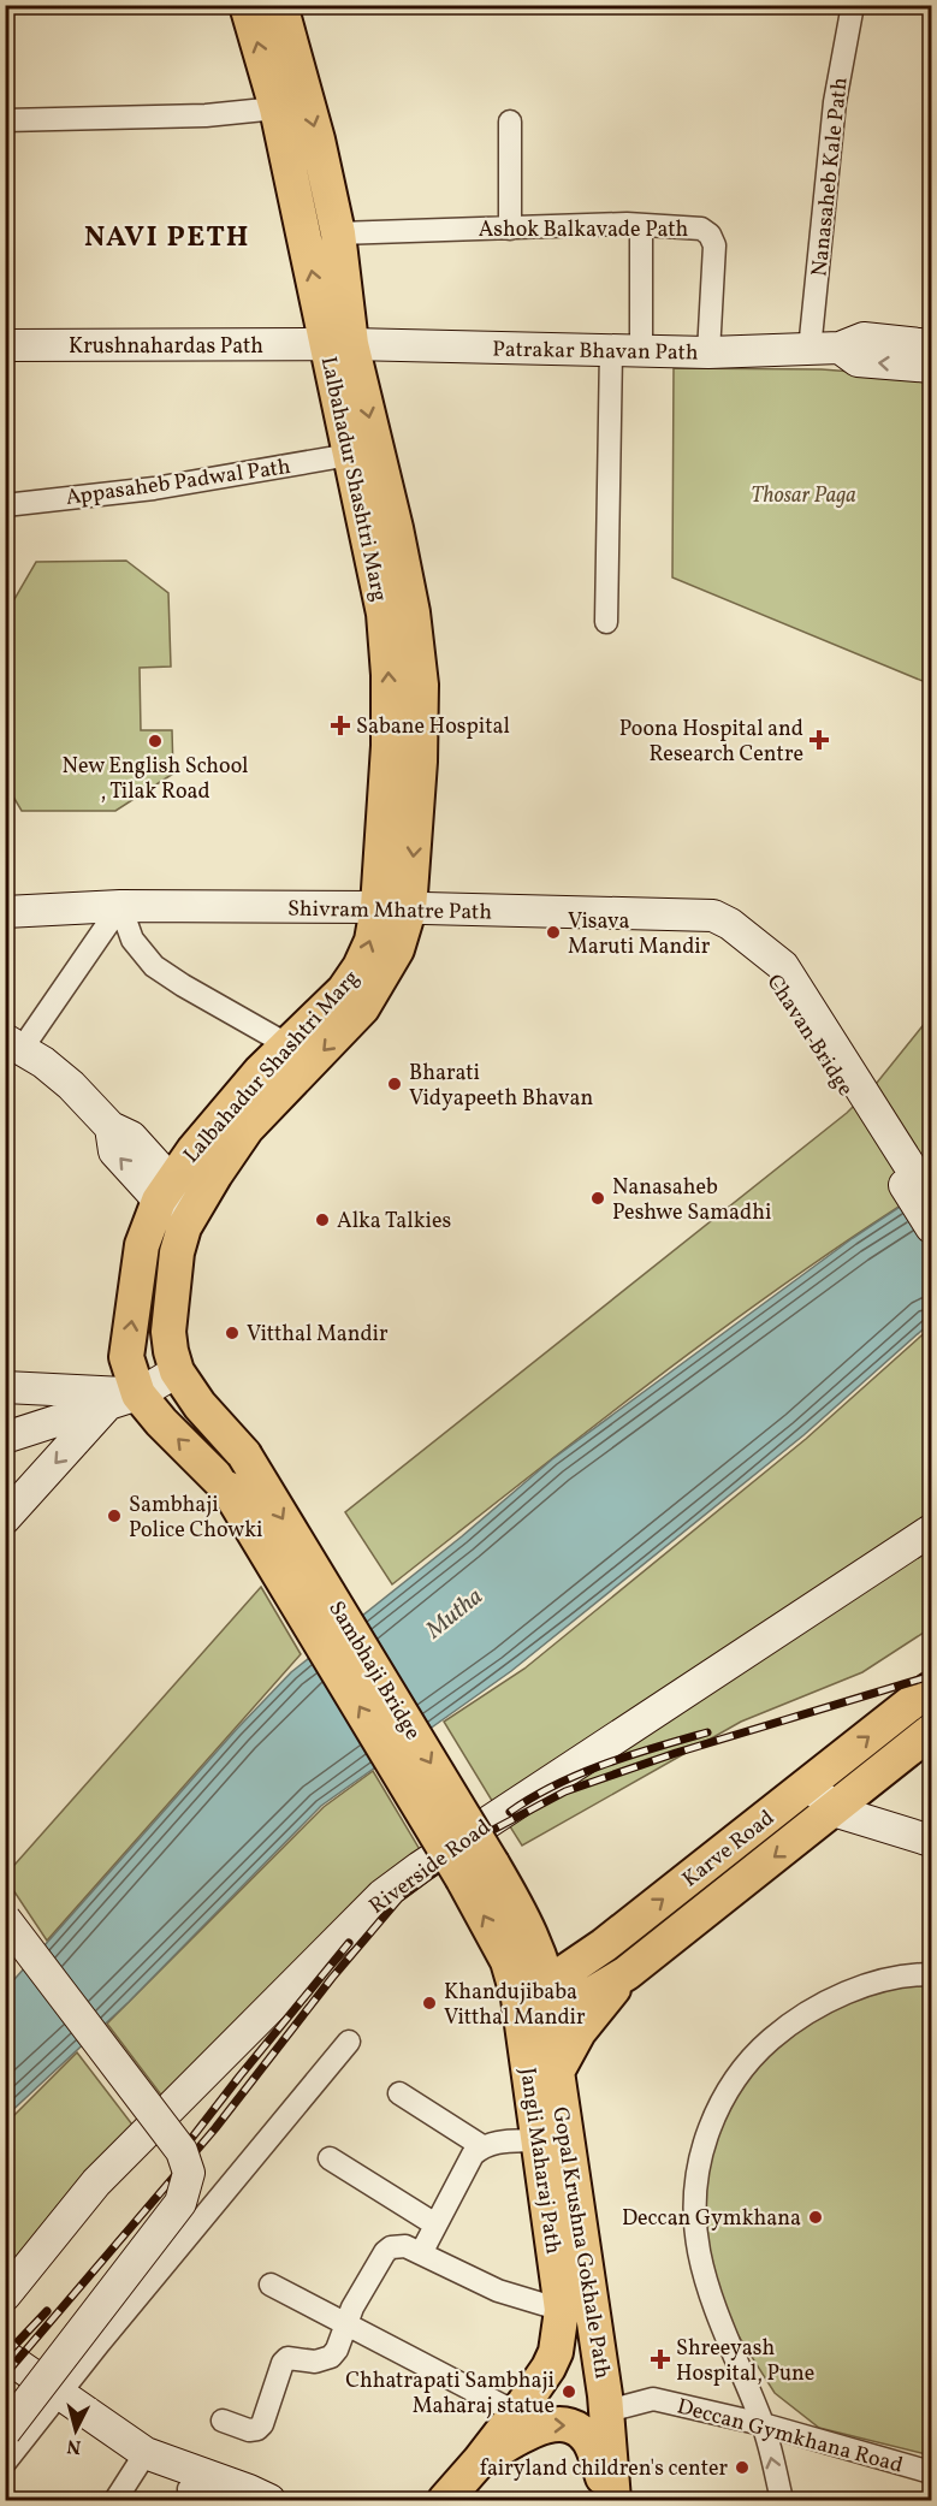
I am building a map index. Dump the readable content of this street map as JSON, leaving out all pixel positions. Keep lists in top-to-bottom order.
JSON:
{
  "streets": {
    "main road": [
      "Lalbahadur Shashtri Marg",
      "Sambhaji Bridge",
      "Karve Road",
      "Jangli Maharaj Path",
      "Gopal Krushna Gokhale Path"
    ],
    "street": [
      "Nanasaheb Kale Path",
      "Ashok Balkavade Path",
      "Krushnahardas Path",
      "Patrakar Bhavan Path",
      "Appasaheb Padwal Path",
      "Shivram Mhatre Path",
      "Chavan Bridge",
      "Riverside Road",
      "Deccan Gymkhana Road"
    ]
  },
  "crossings": [
    ["Nanasaheb Kale Path", "Patrakar Bhavan Path"],
    ["Ashok Balkavade Path", "Patrakar Bhavan Path"],
    ["Ashok Balkavade Path", "Lalbahadur Shashtri Marg"],
    ["Krushnahardas Path", "Patrakar Bhavan Path"],
    ["Krushnahardas Path", "Lalbahadur Shashtri Marg"],
    ["Patrakar Bhavan Path", "Lalbahadur Shashtri Marg"],
    ["Lalbahadur Shashtri Marg", "Appasaheb Padwal Path"],
    ["Lalbahadur Shashtri Marg", "Shivram Mhatre Path"],
    ["Lalbahadur Shashtri Marg", "Sambhaji Bridge"],
    ["Shivram Mhatre Path", "Chavan Bridge"],
    ["Sambhaji Bridge", "Karve Road"],
    ["Sambhaji Bridge", "Jangli Maharaj Path"],
    ["Sambhaji Bridge", "Gopal Krushna Gokhale Path"],
    ["Karve Road", "Jangli Maharaj Path"],
    ["Karve Road", "Gopal Krushna Gokhale Path"],
    ["Jangli Maharaj Path", "Gopal Krushna Gokhale Path"],
    ["Gopal Krushna Gokhale Path", "Deccan Gymkhana Road"]
  ],
  "districts": ["NAVI PETH"],
  "water": ["Mutha"],
  "parks": ["Thosar Paga"],
  "places": {
    "health": ["Sabane Hospital", "Poona Hospital and Research Centre", "Shreeyash Hospital, Pune"],
    "other": [
      "New English School , Tilak Road",
      "Visava Maruti Mandir",
      "Bharati Vidyapeeth Bhavan",
      "Nanasaheb Peshwe Samadhi",
      "Alka Talkies",
      "Vitthal Mandir",
      "Sambhaji Police Chowki",
      "Khandujibaba Vitthal Mandir",
      "Deccan Gymkhana",
      "Chhatrapati Sambhaji Maharaj statue",
      "fairyland children's center"
    ]
  },
  "north": "bottom"
}
